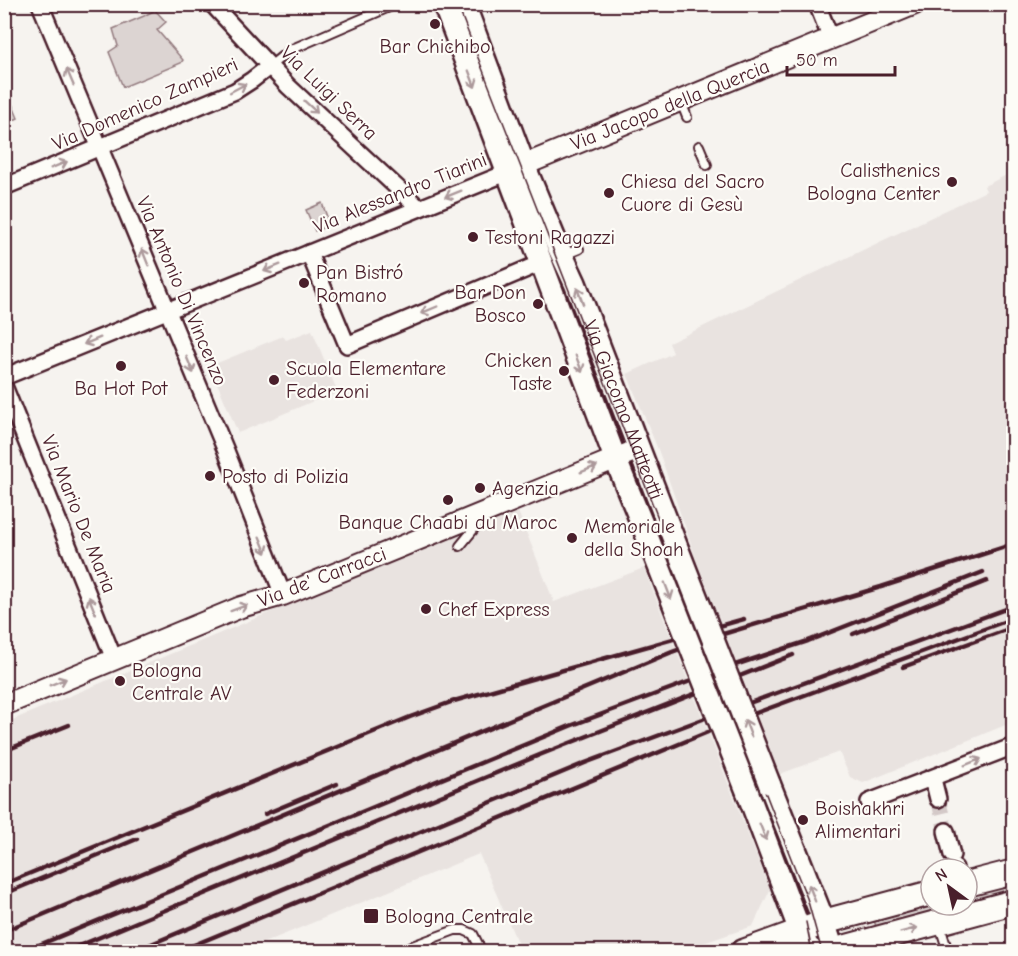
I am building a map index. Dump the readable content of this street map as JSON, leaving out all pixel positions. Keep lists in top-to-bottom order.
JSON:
{
  "streets": {
    "main road": ["Via Giacomo Matteotti"],
    "street": [
      "Via Luigi Serra",
      "Via Domenico Zampieri",
      "Via Jacopo della Quercia",
      "Via Alessandro Tiarini",
      "Via Antonio Di Vincenzo",
      "Via Mario De Maria",
      "Via de' Carracci"
    ]
  },
  "crossings": [
    ["Via Luigi Serra", "Via Domenico Zampieri"],
    ["Via Luigi Serra", "Via Alessandro Tiarini"],
    ["Via Domenico Zampieri", "Via Antonio Di Vincenzo"],
    ["Via Jacopo della Quercia", "Via Alessandro Tiarini"],
    ["Via Jacopo della Quercia", "Via Giacomo Matteotti"],
    ["Via Alessandro Tiarini", "Via Antonio Di Vincenzo"],
    ["Via Alessandro Tiarini", "Via Giacomo Matteotti"],
    ["Via Antonio Di Vincenzo", "Via de' Carracci"],
    ["Via Giacomo Matteotti", "Via de' Carracci"],
    ["Via Mario De Maria", "Via de' Carracci"]
  ],
  "one_way": [
    "Via Luigi Serra",
    "Via Domenico Zampieri",
    "Via Alessandro Tiarini",
    "Via Mario De Maria",
    "Via de' Carracci"
  ],
  "places": {
    "other": [
      "Bar Chichibo",
      "Calisthenics Bologna Center",
      "Chiesa del Sacro Cuore di Gesù",
      "Testoni Ragazzi",
      "Pan Bistró Romano",
      "Bar Don Bosco",
      "Ba Hot Pot",
      "Chicken Taste",
      "Scuola Elementare Federzoni",
      "Posto di Polizia",
      "Agenzia",
      "Banque Chaabi du Maroc",
      "Memoriale della Shoah",
      "Chef Express",
      "Bologna Centrale AV",
      "Boishakhri Alimentari"
    ],
    "transit": ["Bologna Centrale"]
  },
  "scale_bar": "50 m",
  "north": "top left"
}
